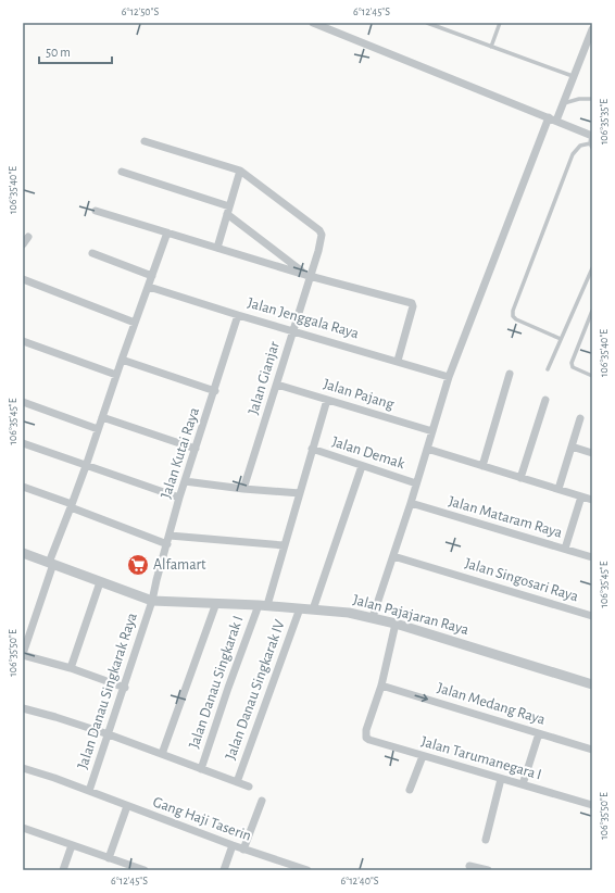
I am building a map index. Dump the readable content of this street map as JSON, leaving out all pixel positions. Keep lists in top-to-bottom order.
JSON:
{
  "streets": {
    "street": [
      "Jalan Jenggala Raya",
      "Jalan Gianjar",
      "Jalan Pajang",
      "Jalan Kutai Raya",
      "Jalan Demak",
      "Jalan Mataram Raya",
      "Jalan Singosari Raya",
      "Jalan Pajajaran Raya",
      "Jalan Danau Singkarak I",
      "Jalan Danau Singkarak IV",
      "Jalan Danau Singkarak Raya",
      "Jalan Medang Raya",
      "Jalan Tarumanegara I",
      "Gang Haji Taserin"
    ]
  },
  "crossings": [
    ["Jalan Jenggala Raya", "Jalan Gianjar"],
    ["Jalan Jenggala Raya", "Jalan Kutai Raya"],
    ["Jalan Gianjar", "Jalan Pajang"],
    ["Jalan Pajang", "Jalan Danau Singkarak I"],
    ["Jalan Kutai Raya", "Jalan Pajajaran Raya"],
    ["Jalan Kutai Raya", "Jalan Danau Singkarak Raya"],
    ["Jalan Demak", "Jalan Danau Singkarak I"],
    ["Jalan Pajajaran Raya", "Jalan Danau Singkarak I"],
    ["Jalan Pajajaran Raya", "Jalan Danau Singkarak IV"],
    ["Jalan Pajajaran Raya", "Jalan Danau Singkarak Raya"],
    ["Jalan Danau Singkarak Raya", "Gang Haji Taserin"],
    ["Jalan Medang Raya", "Jalan Tarumanegara I"]
  ],
  "one_way": ["Jalan Medang Raya"],
  "places": {
    "supermarket": ["Alfamart"]
  },
  "scale_bar": "50 m",
  "coordinates": [
    "6°12'50\"S",
    "6°12'45\"S",
    "106°35'35\"E",
    "106°35'40\"E",
    "106°35'45\"E",
    "106°35'50\"E",
    "6°12'40\"S"
  ]
}
